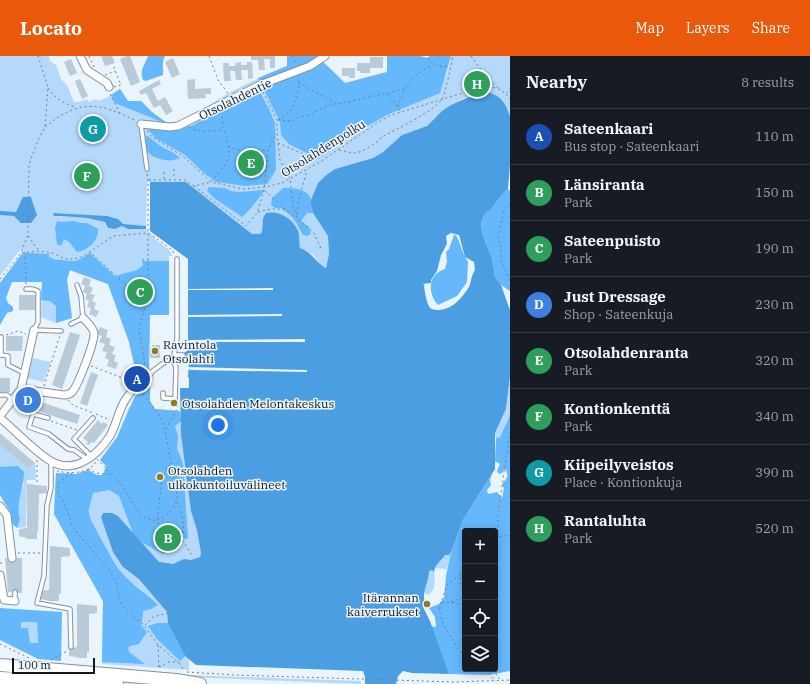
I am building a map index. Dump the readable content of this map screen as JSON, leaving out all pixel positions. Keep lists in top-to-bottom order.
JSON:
{
  "streets": {
    "street": ["Otsolahdentie"],
    "path": ["Otsolahdenpolku"]
  },
  "crossings": [
    ["Otsolahdentie", "Otsolahdenpolku"]
  ],
  "places": [
    "Ravintola Otsolahti",
    "Otsolahden Melontakeskus",
    "Otsolahden ulkokuntoiluvälineet",
    "Itärannan kaiverrukset"
  ],
  "scale_bar": "100 m",
  "page": {
    "header": "Locato",
    "nav": ["Map", "Layers", "Share"],
    "heading": ["Nearby", "8 results"],
    "pins": [
      "H",
      "G",
      "E",
      "F",
      "C",
      "A",
      "D",
      "B"
    ],
    "list": [
      {
        "mark": "A",
        "name": "Sateenkaari",
        "note": "Bus stop · Sateenkaari",
        "value": "110 m"
      },
      {
        "mark": "B",
        "name": "Länsiranta",
        "note": "Park",
        "value": "150 m"
      },
      {
        "mark": "C",
        "name": "Sateenpuisto",
        "note": "Park",
        "value": "190 m"
      },
      {
        "mark": "D",
        "name": "Just Dressage",
        "note": "Shop · Sateenkuja",
        "value": "230 m"
      },
      {
        "mark": "E",
        "name": "Otsolahdenranta",
        "note": "Park",
        "value": "320 m"
      },
      {
        "mark": "F",
        "name": "Kontionkenttä",
        "note": "Park",
        "value": "340 m"
      },
      {
        "mark": "G",
        "name": "Kiipeilyveistos",
        "note": "Place · Kontionkuja",
        "value": "390 m"
      },
      {
        "mark": "H",
        "name": "Rantaluhta",
        "note": "Park",
        "value": "520 m"
      }
    ],
    "map_buttons": ["+", "−"],
    "scale": "100 m"
  }
}
